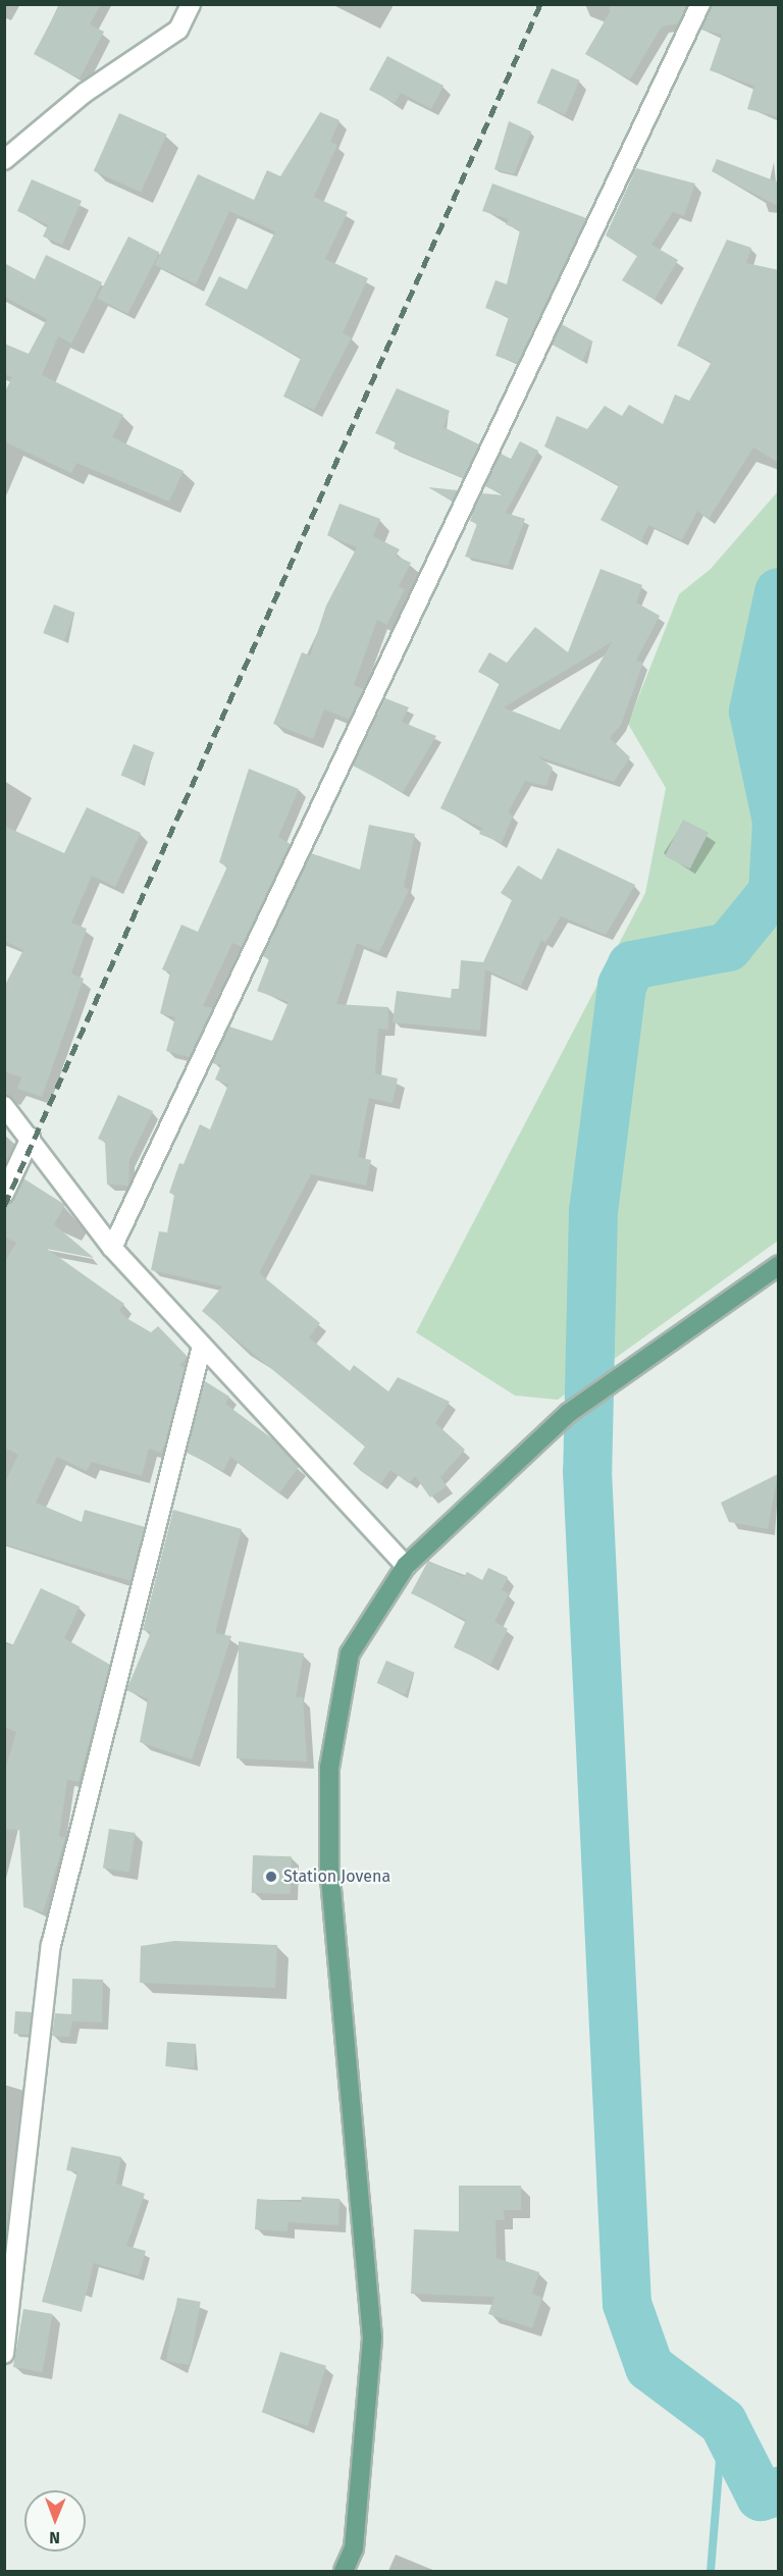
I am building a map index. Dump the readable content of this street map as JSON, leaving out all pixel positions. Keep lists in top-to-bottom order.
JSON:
{
  "places": ["Station Jovena"],
  "north": "bottom"
}
